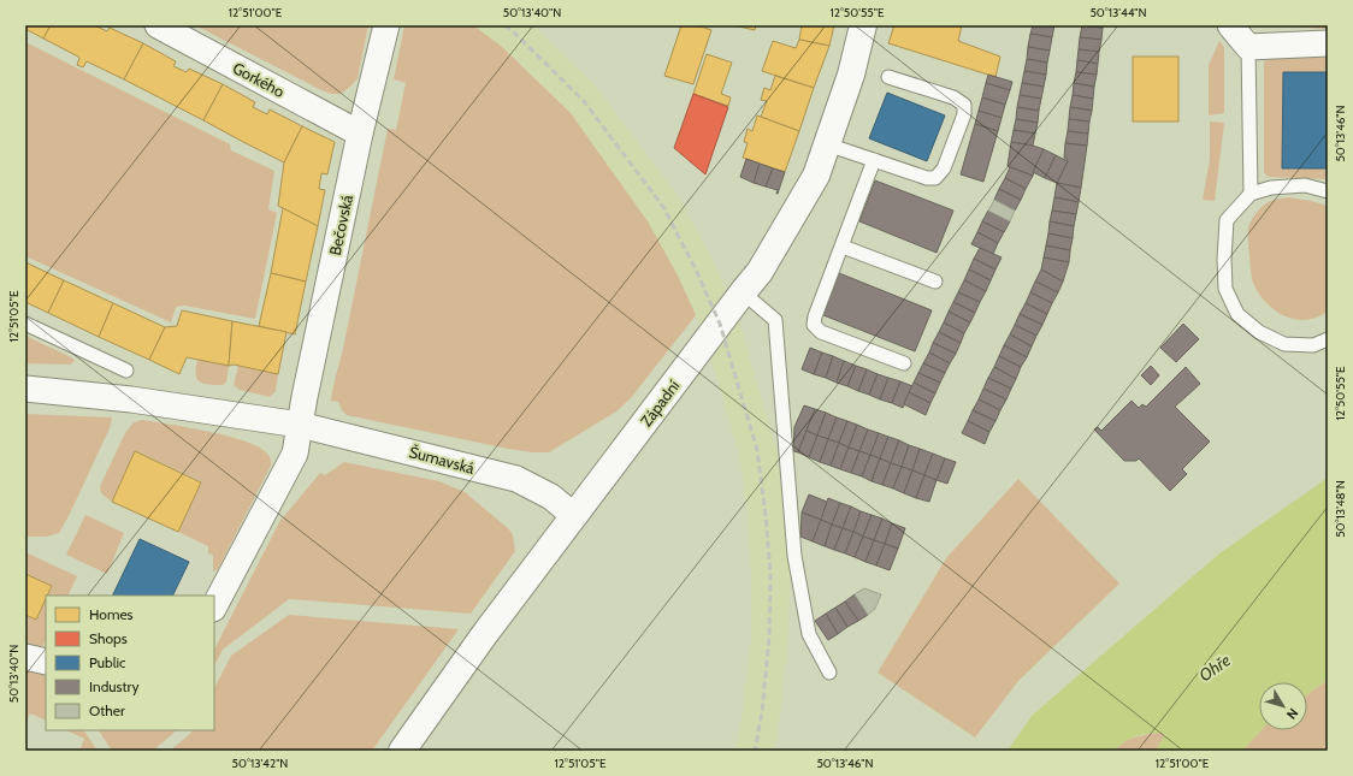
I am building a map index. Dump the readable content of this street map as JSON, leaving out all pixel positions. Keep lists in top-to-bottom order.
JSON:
{
  "streets": {
    "street": [
      "Gorkého",
      "Bečovská",
      "Západní",
      "Šumavská"
    ]
  },
  "crossings": [
    ["Gorkého", "Bečovská"],
    ["Bečovská", "Šumavská"],
    ["Západní", "Šumavská"]
  ],
  "water": ["Ohře"],
  "legend": [
    "Homes",
    "Shops",
    "Public",
    "Industry",
    "Other"
  ],
  "north": "bottom right",
  "coordinates": [
    "12°51'00\"E",
    "50°13'40\"N",
    "12°50'55\"E",
    "50°13'44\"N",
    "50°13'46\"N",
    "12°51'05\"E",
    "50°13'48\"N",
    "50°13'42\"N"
  ]
}
